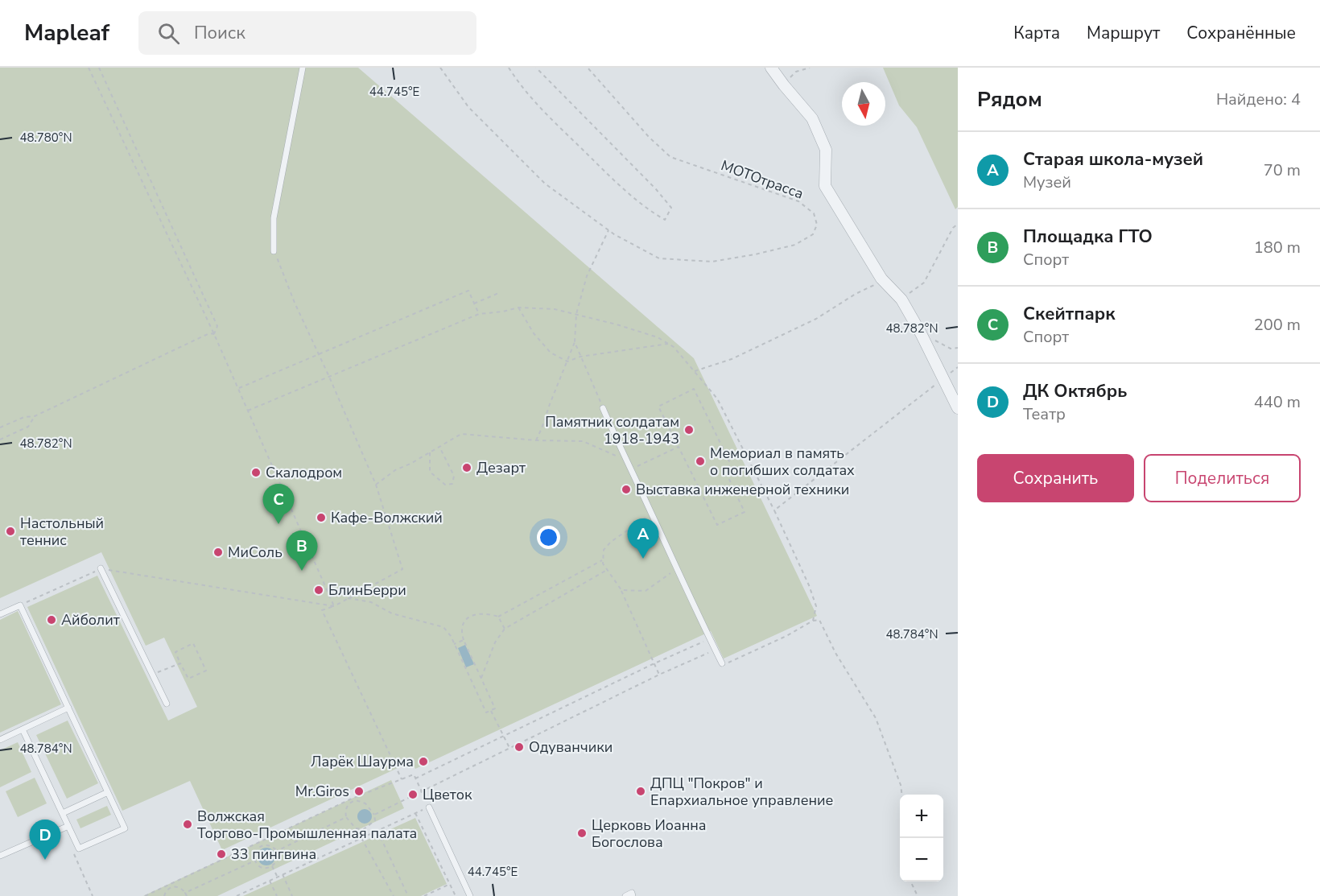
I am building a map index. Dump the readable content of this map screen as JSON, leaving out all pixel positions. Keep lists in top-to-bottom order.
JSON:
{
  "streets": {
    "path": ["МОТОтрасса"]
  },
  "places": [
    "Памятник солдатам 1918-1943",
    "Мемориал в память о погибших солдатах",
    "Дезарт",
    "Скалодром",
    "Выставка инженерной техники",
    "Кафе-Волжский",
    "Настольный теннис",
    "МиСоль",
    "БлинБерри",
    "Айболит",
    "Одуванчики",
    "Ларёк Шаурма",
    "Mr.Giros",
    "ДПЦ \"Покров\" и Епархиальное управление",
    "Цветок",
    "Волжская Торгово-Промышленная палата",
    "Церковь Иоанна Богослова",
    "33 пингвина"
  ],
  "north": "bottom",
  "page": {
    "header": "Mapleaf",
    "search": "Поиск",
    "nav": ["Карта", "Маршрут", "Сохранённые"],
    "heading": ["Рядом", "Найдено: 4"],
    "list": [
      {
        "mark": "A",
        "name": "Старая школа-музей",
        "note": "Музей",
        "value": "70 m"
      },
      {
        "mark": "B",
        "name": "Площадка ГТО",
        "note": "Спорт",
        "value": "180 m"
      },
      {
        "mark": "C",
        "name": "Скейтпарк",
        "note": "Спорт",
        "value": "200 m"
      },
      {
        "mark": "D",
        "name": "ДК Октябрь",
        "note": "Театр",
        "value": "440 m"
      }
    ],
    "buttons": ["Сохранить", "Поделиться"],
    "pins": [
      "C",
      "A",
      "B",
      "D"
    ],
    "map_buttons": ["+", "−"]
  },
  "coordinates": [
    "44.745°E",
    "48.780°N",
    "48.782°N",
    "48.784°N"
  ]
}
